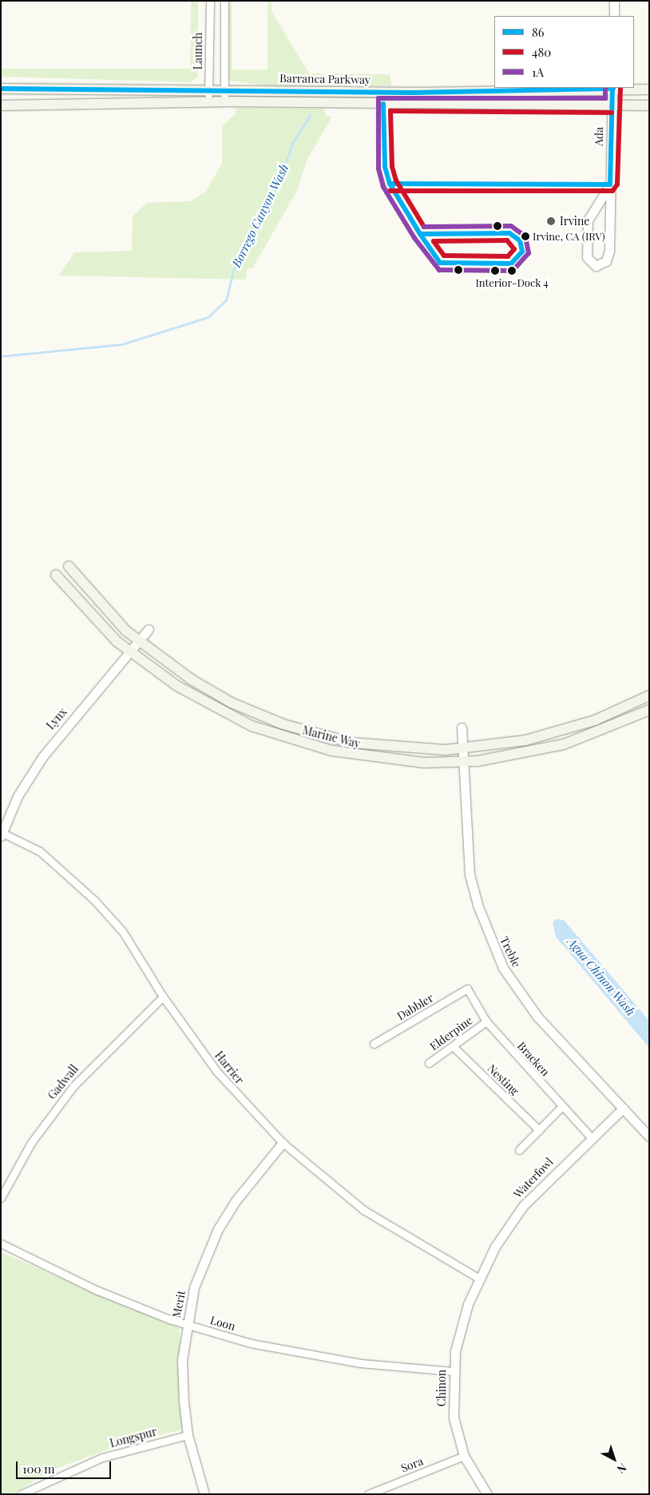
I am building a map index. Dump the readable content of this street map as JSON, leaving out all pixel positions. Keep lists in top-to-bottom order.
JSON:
{
  "streets": {
    "main road": ["Barranca Parkway", "Marine Way"],
    "street": [
      "Launch",
      "Ada",
      "Lynx",
      "Treble",
      "Dabbler",
      "Elderpine",
      "Bracken",
      "Harrier",
      "Nesting",
      "Gadwall",
      "Waterfowl",
      "Merit",
      "Loon",
      "Chinon",
      "Longspur",
      "Sora"
    ]
  },
  "crossings": [
    ["Launch", "Barranca Parkway"],
    ["Barranca Parkway", "Ada"],
    ["Lynx", "Marine Way"],
    ["Lynx", "Harrier"],
    ["Marine Way", "Treble"],
    ["Treble", "Waterfowl"],
    ["Dabbler", "Bracken"],
    ["Elderpine", "Bracken"],
    ["Elderpine", "Nesting"],
    ["Bracken", "Waterfowl"],
    ["Harrier", "Gadwall"],
    ["Harrier", "Waterfowl"],
    ["Harrier", "Merit"],
    ["Harrier", "Chinon"],
    ["Waterfowl", "Chinon"],
    ["Merit", "Loon"],
    ["Merit", "Longspur"],
    ["Loon", "Chinon"],
    ["Chinon", "Sora"]
  ],
  "water": ["Borrego Canyon Wash", "Agua Chinon Wash"],
  "places": ["Irvine", "Irvine, CA (IRV)", "Interior-Dock 4"],
  "lines": ["transit line 86", "transit line 1A", "transit line 480"],
  "legend": ["86", "480", "1A"],
  "scale_bar": "100 m",
  "north": "bottom right"
}
